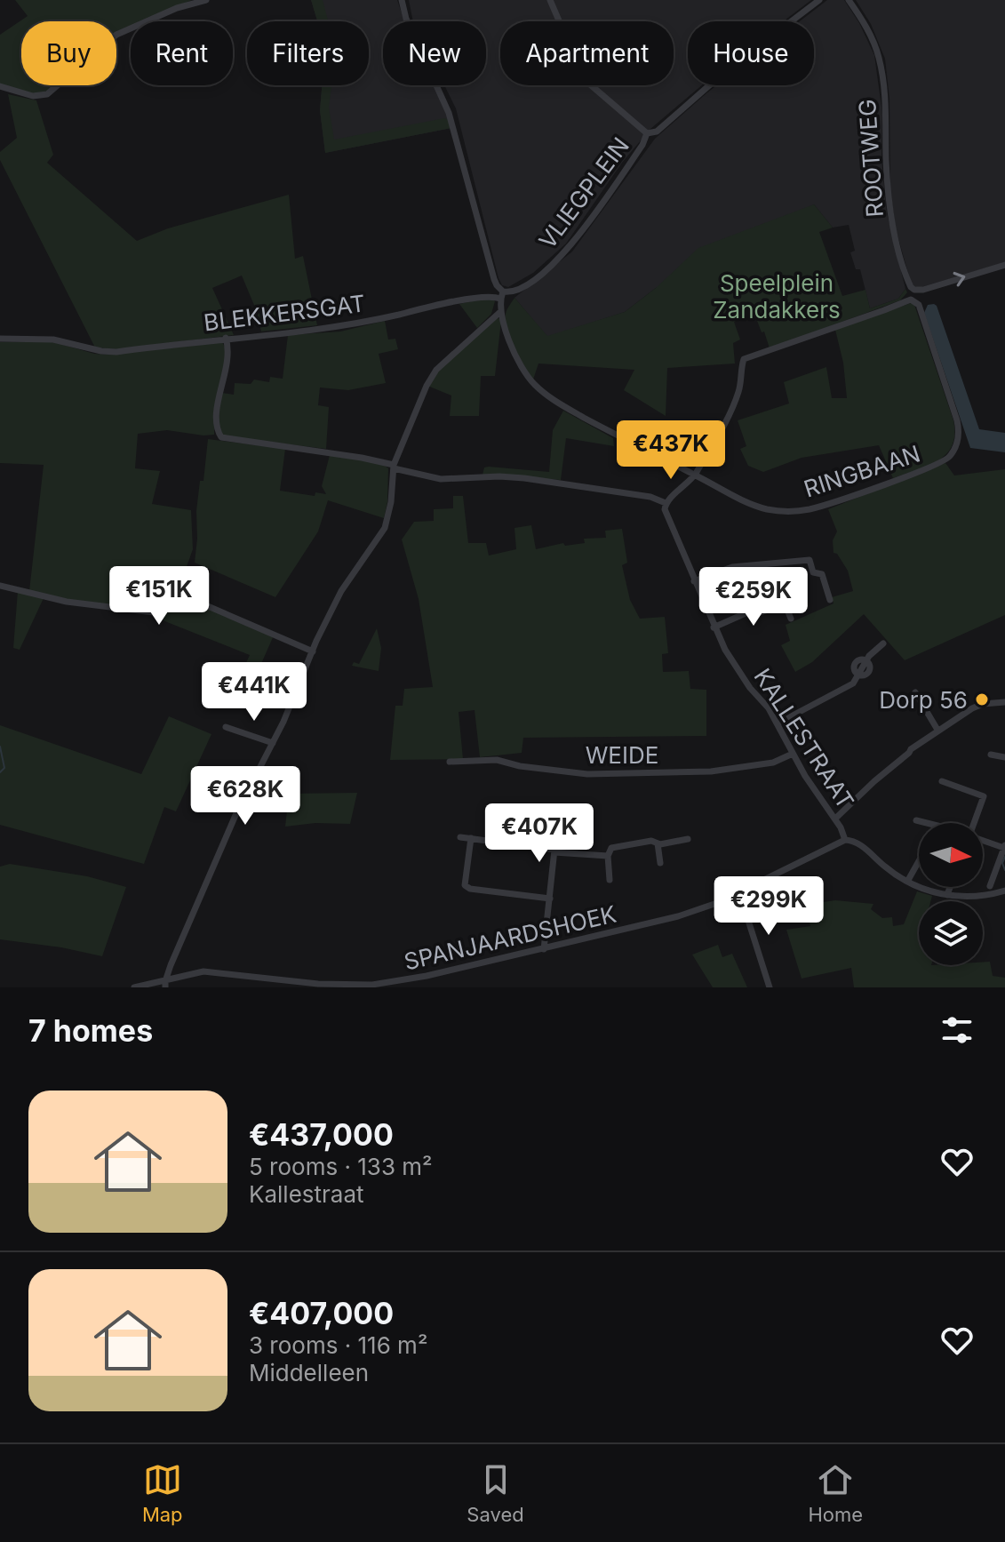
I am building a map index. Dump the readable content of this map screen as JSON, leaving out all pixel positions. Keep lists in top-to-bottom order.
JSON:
{
  "streets": {
    "street": [
      "ROOTWEG",
      "VLIEGPLEIN",
      "BLEKKERSGAT",
      "RINGBAAN",
      "KALLESTRAAT",
      "WEIDE",
      "SPANJAARDSHOEK"
    ]
  },
  "crossings": [
    ["VLIEGPLEIN", "BLEKKERSGAT"],
    ["VLIEGPLEIN", "RINGBAAN"],
    ["BLEKKERSGAT", "RINGBAAN"],
    ["KALLESTRAAT", "WEIDE"],
    ["KALLESTRAAT", "SPANJAARDSHOEK"]
  ],
  "parks": ["Speelplein Zandakkers"],
  "places": ["Dorp 56"],
  "north": "right",
  "page": {
    "chip": [
      "Buy",
      "Rent",
      "Filters",
      "New",
      "Apartment",
      "House"
    ],
    "price": [
      "€437K",
      "€151K",
      "€259K",
      "€441K",
      "€628K",
      "€407K",
      "€299K"
    ],
    "heading": "7 homes",
    "list": [
      {
        "name": "€437,000",
        "note": "5 rooms · 133 m² · Kallestraat"
      },
      {
        "name": "€407,000",
        "note": "3 rooms · 116 m² · Middelleen"
      }
    ],
    "tabs": ["Map", "Saved", "Home"]
  }
}
